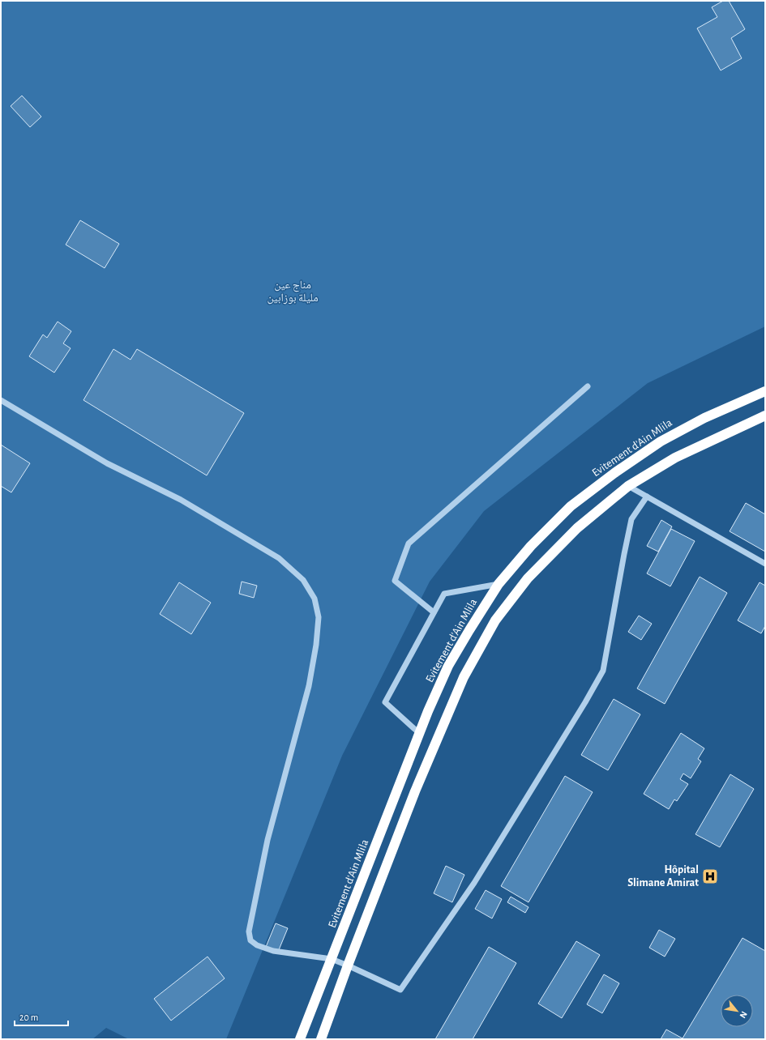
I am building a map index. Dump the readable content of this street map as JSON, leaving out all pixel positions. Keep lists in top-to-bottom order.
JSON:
{
  "streets": {
    "highway": ["Evitement d'Ain Mlila"]
  },
  "parks": ["مناج عين مليلة بوزابين"],
  "places": {
    "hospital": ["Hôpital Slimane Amirat"]
  },
  "scale_bar": "20 m",
  "north": "bottom right"
}
